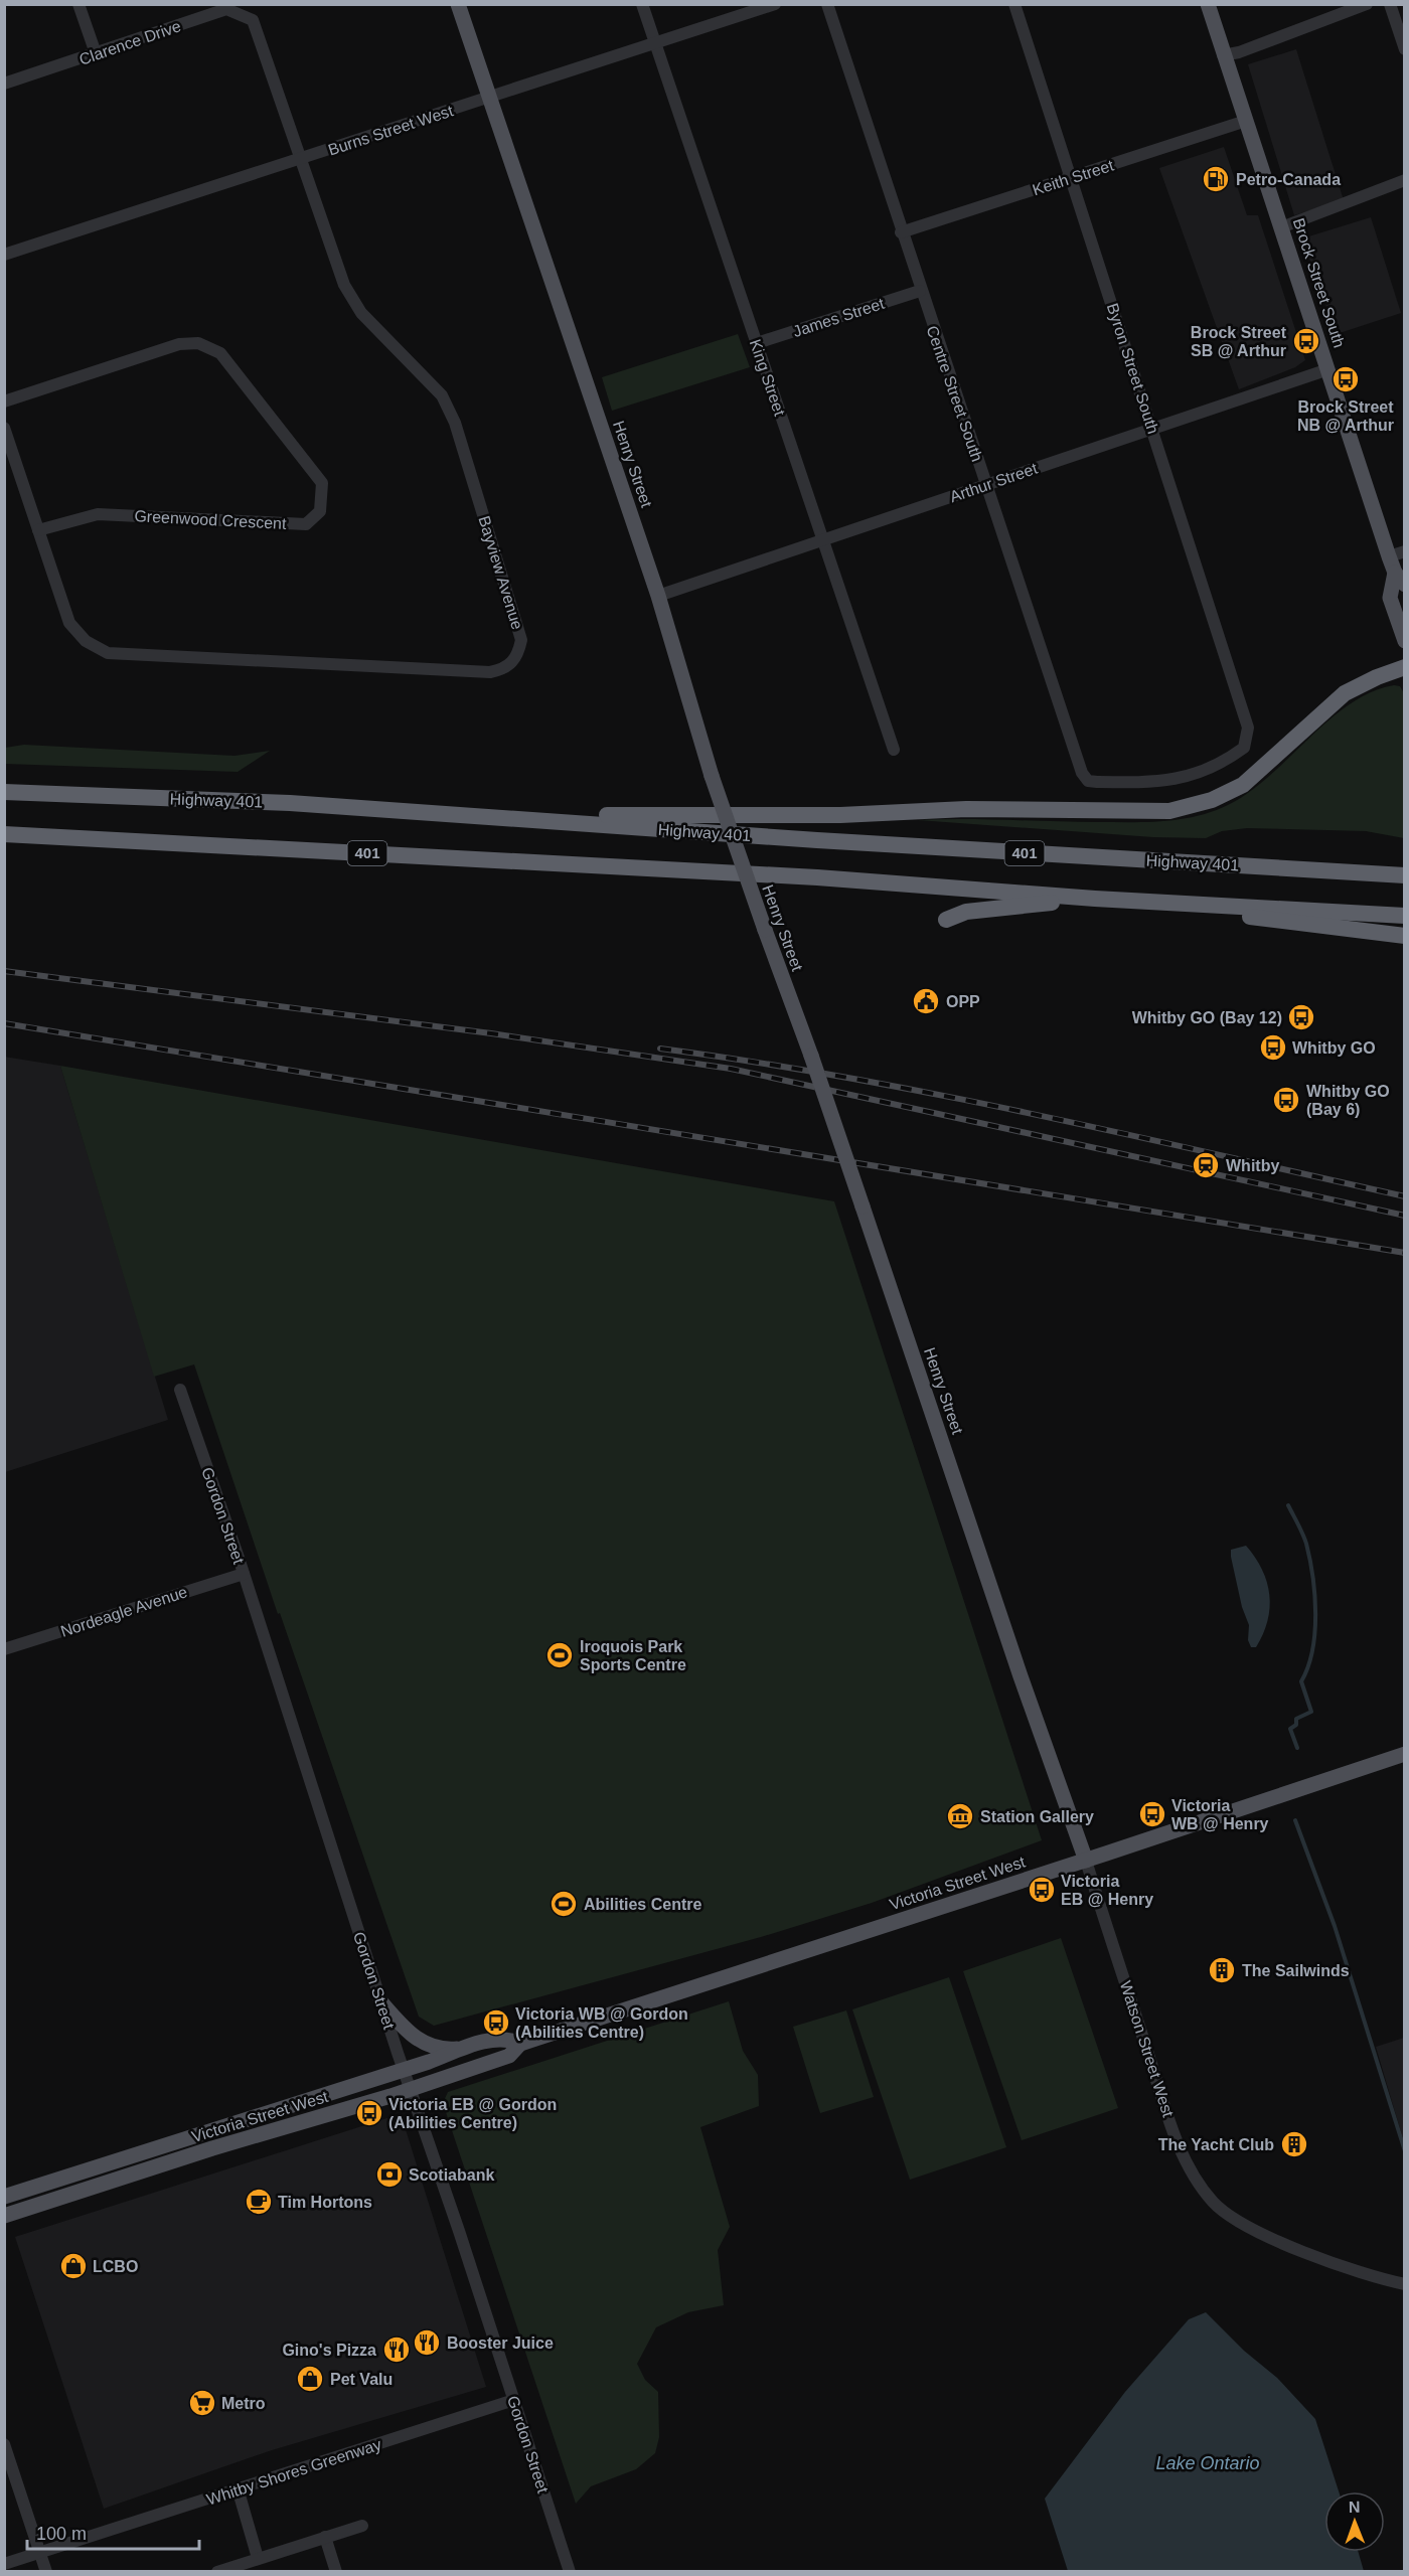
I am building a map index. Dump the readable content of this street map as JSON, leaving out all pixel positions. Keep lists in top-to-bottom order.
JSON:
{
  "streets": {
    "highway": ["Highway 401", "401"],
    "main road": ["Brock Street South", "Henry Street", "Victoria Street West"],
    "street": [
      "Clarence Drive",
      "Burns Street West",
      "Keith Street",
      "James Street",
      "Byron Street South",
      "King Street",
      "Centre Street South",
      "Arthur Street",
      "Greenwood Crescent",
      "Bayview Avenue",
      "Gordon Street",
      "Nordeagle Avenue",
      "Watson Street West",
      "Whitby Shores Greenway"
    ]
  },
  "crossings": [
    ["Clarence Drive", "Burns Street West"],
    ["Clarence Drive", "Bayview Avenue"],
    ["Burns Street West", "King Street"],
    ["Burns Street West", "Henry Street"],
    ["Burns Street West", "Bayview Avenue"],
    ["Keith Street", "Brock Street South"],
    ["Keith Street", "Byron Street South"],
    ["Keith Street", "Centre Street South"],
    ["Brock Street South", "Arthur Street"],
    ["James Street", "King Street"],
    ["James Street", "Centre Street South"],
    ["Byron Street South", "Centre Street South"],
    ["Byron Street South", "Arthur Street"],
    ["King Street", "Arthur Street"],
    ["Centre Street South", "Arthur Street"],
    ["Henry Street", "Arthur Street"],
    ["Henry Street", "Victoria Street West"],
    ["Henry Street", "Watson Street West"],
    ["Greenwood Crescent", "Bayview Avenue"],
    ["Gordon Street", "Nordeagle Avenue"],
    ["Gordon Street", "Victoria Street West"],
    ["Gordon Street", "Whitby Shores Greenway"],
    ["Victoria Street West", "Watson Street West"]
  ],
  "water": ["Lake Ontario"],
  "places": {
    "fuel station": ["Petro-Canada"],
    "bus stop": [
      "Brock Street SB @ Arthur",
      "Brock Street NB @ Arthur",
      "Whitby GO (Bay 12)",
      "Whitby GO",
      "Whitby GO (Bay 6)",
      "Victoria WB @ Henry",
      "Victoria EB @ Henry",
      "Victoria WB @ Gordon (Abilities Centre)",
      "Victoria EB @ Gordon (Abilities Centre)"
    ],
    "public building": ["OPP"],
    "station": ["Whitby"],
    "sports": ["Iroquois Park Sports Centre", "Abilities Centre"],
    "museum": ["Station Gallery"],
    "building": ["The Sailwinds", "The Yacht Club"],
    "bank": ["Scotiabank"],
    "cafe": ["Tim Hortons"],
    "shop": ["LCBO", "Pet Valu"],
    "restaurant": ["Booster Juice", "Gino's Pizza"],
    "supermarket": ["Metro"]
  },
  "scale_bar": "100 m",
  "north": "top"
}
